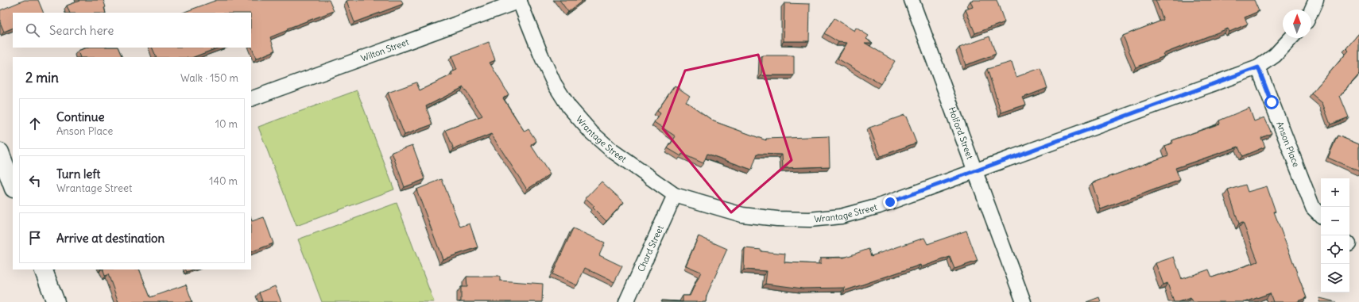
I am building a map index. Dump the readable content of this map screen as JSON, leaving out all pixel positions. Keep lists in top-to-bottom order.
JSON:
{
  "streets": {
    "street": [
      "Wilton Street",
      "Holford Street",
      "Wrantage Street",
      "Anson Place",
      "Chard Street"
    ]
  },
  "crossings": [
    ["Wilton Street", "Wrantage Street"],
    ["Holford Street", "Wrantage Street"],
    ["Wrantage Street", "Anson Place"],
    ["Wrantage Street", "Chard Street"]
  ],
  "north": "top",
  "page": {
    "search": "Search here",
    "heading": ["2 min", "Walk · 150 m"],
    "list": [
      ["Continue", "Anson Place", "10 m"],
      ["Turn left", "Wrantage Street", "140 m"],
      "Arrive at destination"
    ],
    "map_buttons": ["+", "−"]
  }
}
